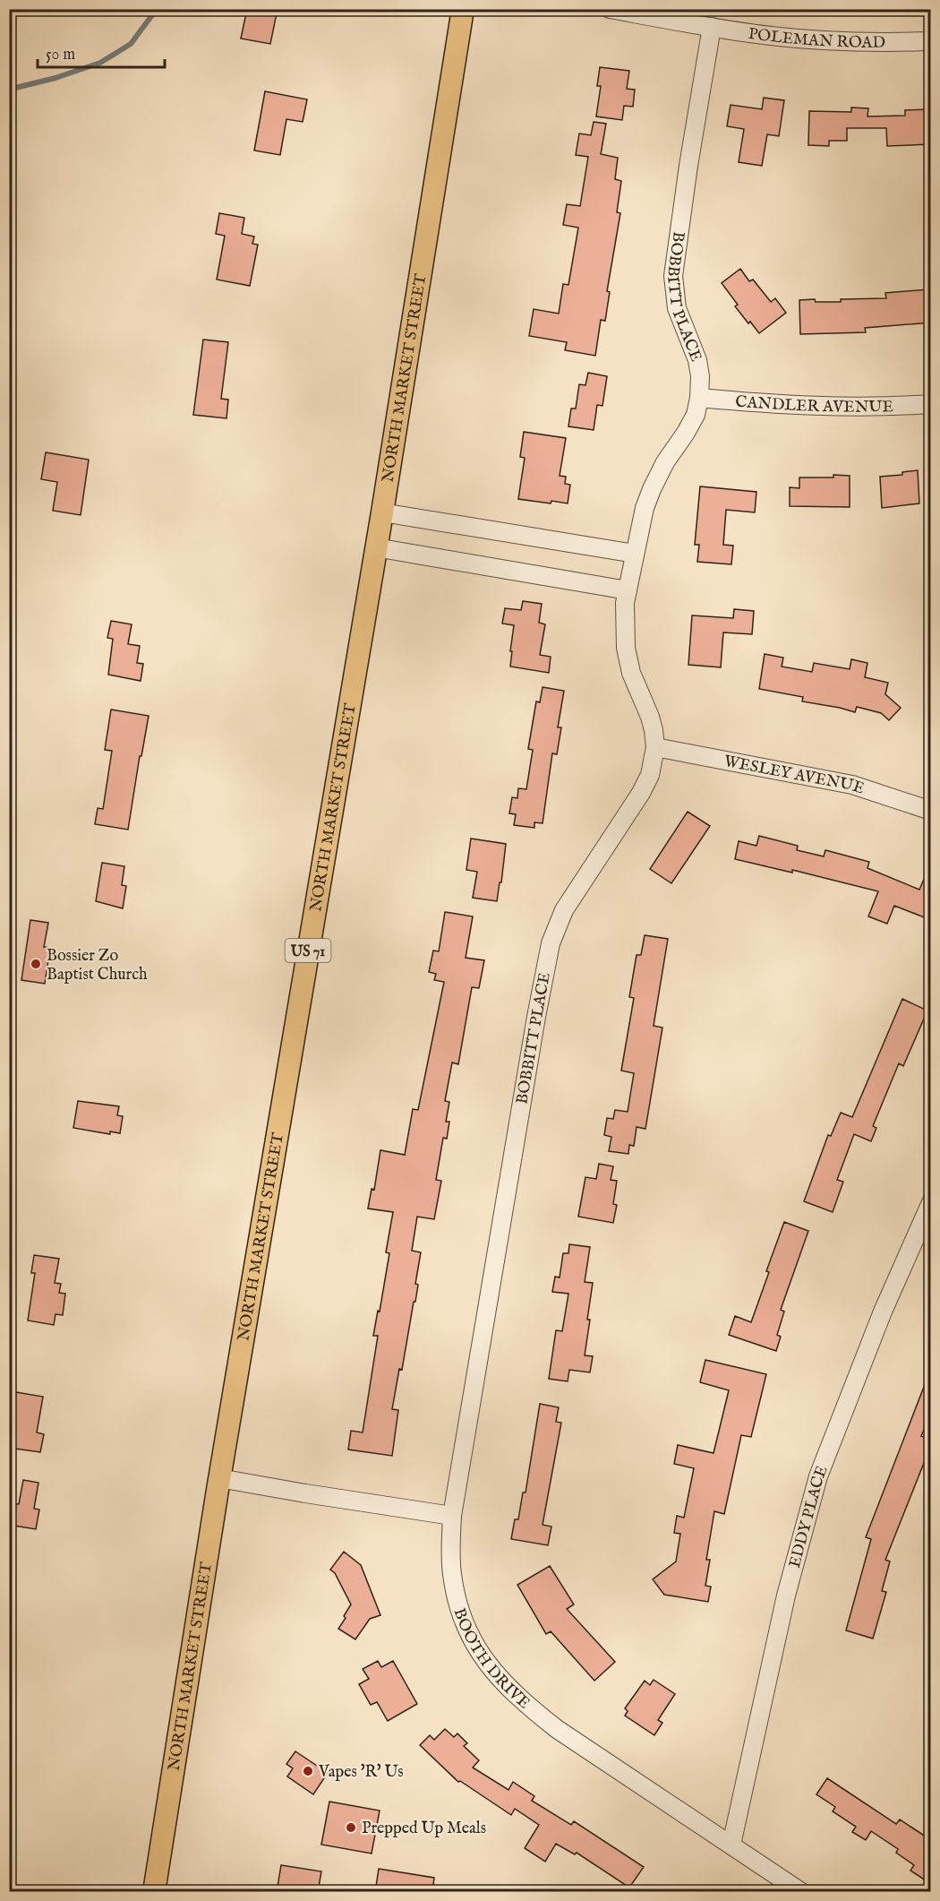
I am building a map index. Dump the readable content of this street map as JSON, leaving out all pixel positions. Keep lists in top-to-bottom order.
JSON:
{
  "streets": {
    "main road": ["NORTH MARKET STREET", "US 71"],
    "street": [
      "POLEMAN ROAD",
      "BOBBITT PLACE",
      "CANDLER AVENUE",
      "WESLEY AVENUE",
      "EDDY PLACE",
      "BOOTH DRIVE"
    ]
  },
  "crossings": [
    ["POLEMAN ROAD", "BOBBITT PLACE"],
    ["BOBBITT PLACE", "CANDLER AVENUE"],
    ["BOBBITT PLACE", "WESLEY AVENUE"],
    ["BOBBITT PLACE", "BOOTH DRIVE"],
    ["EDDY PLACE", "BOOTH DRIVE"]
  ],
  "places": ["Bossier Zo Baptist Church", "Vapes 'R' Us", "Prepped Up Meals"],
  "scale_bar": "50 m"
}
